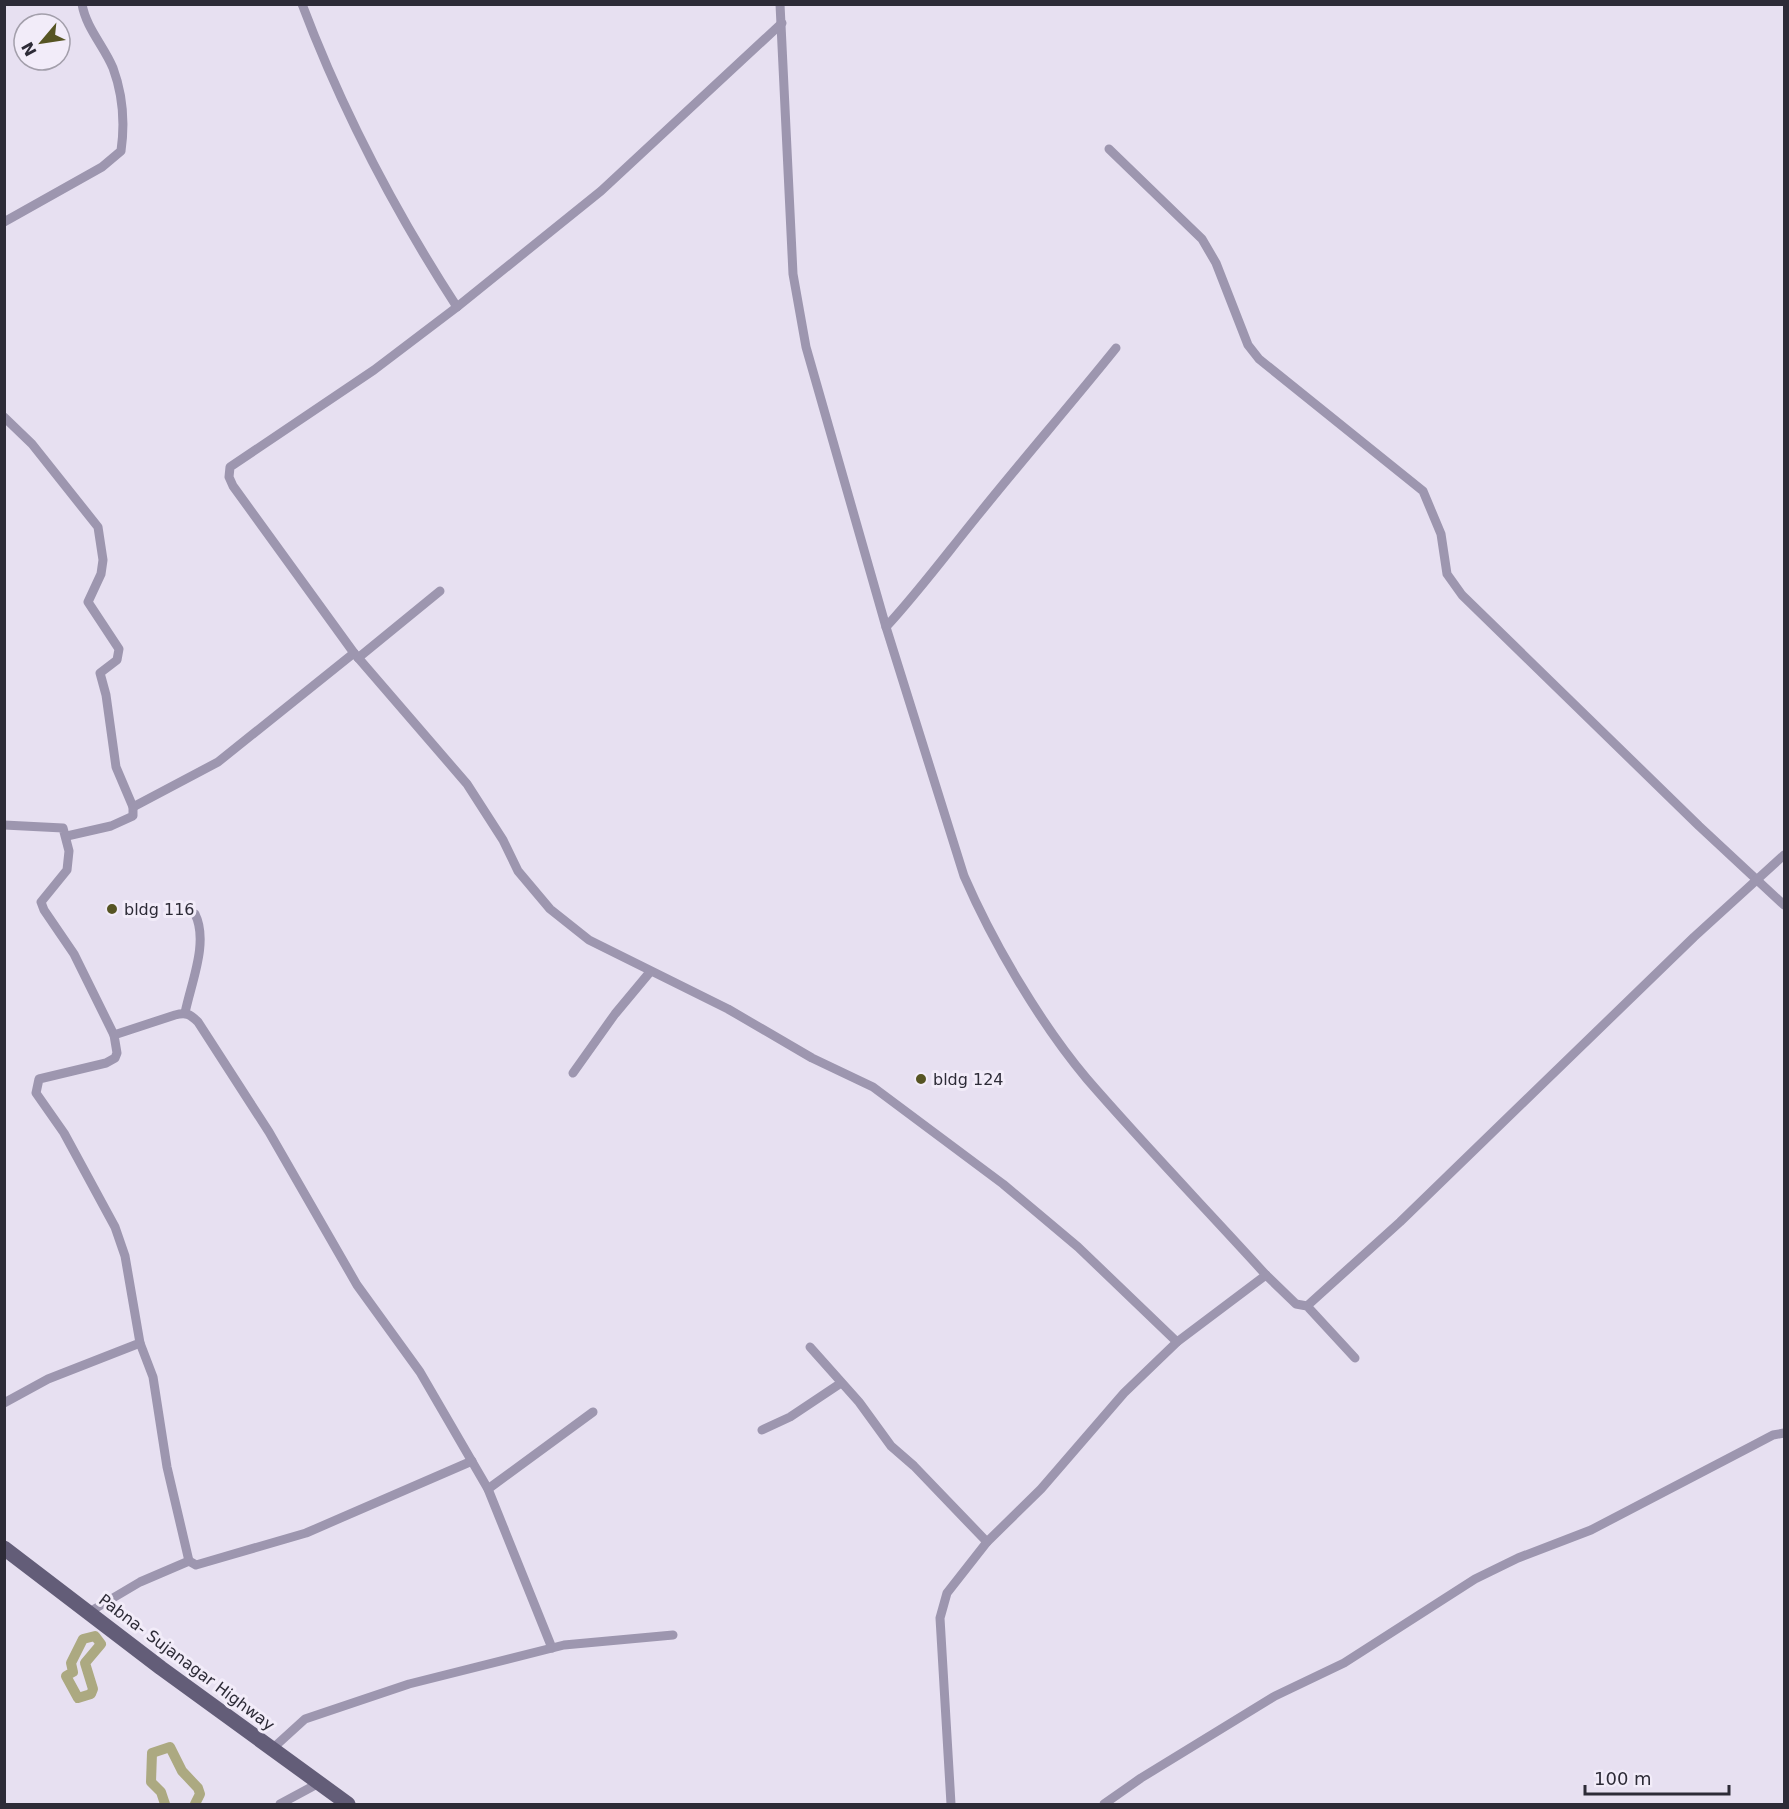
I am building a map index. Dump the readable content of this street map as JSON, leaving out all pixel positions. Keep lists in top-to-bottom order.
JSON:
{
  "streets": {
    "main road": ["Pabna- Sujanagar Highway"]
  },
  "places": ["bldg 116", "bldg 124"],
  "scale_bar": "100 m",
  "north": "bottom left"
}
